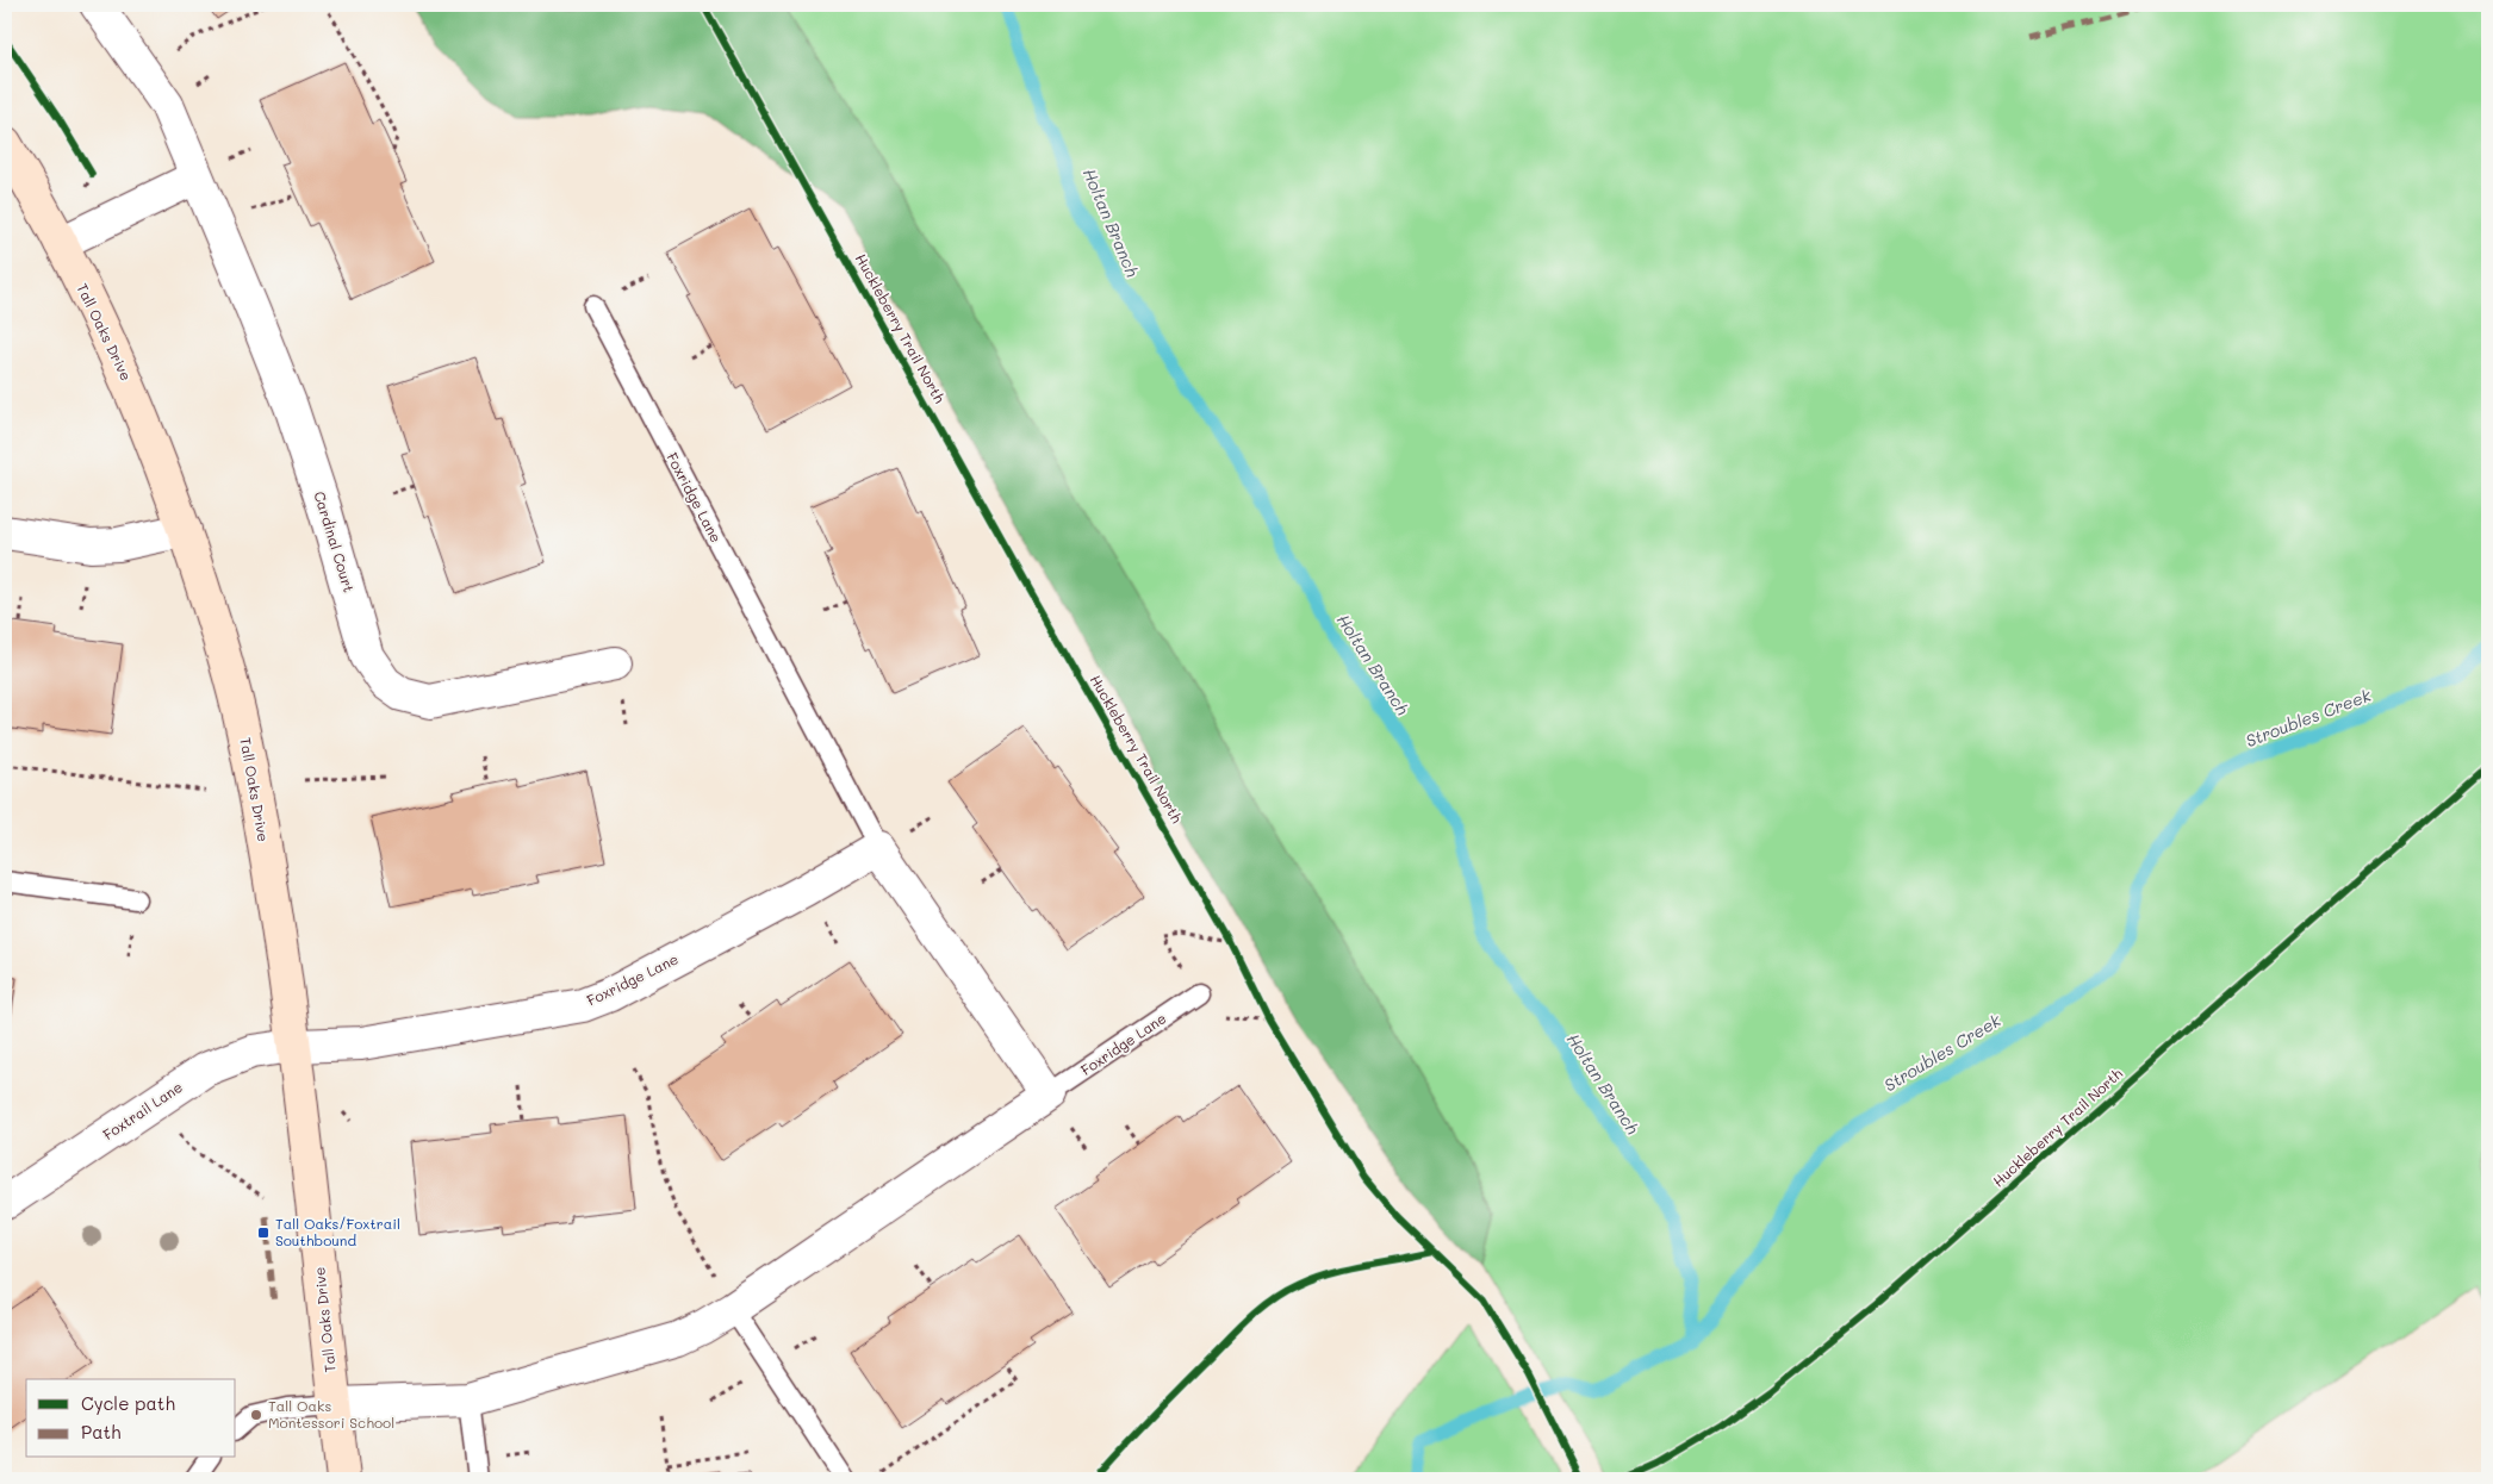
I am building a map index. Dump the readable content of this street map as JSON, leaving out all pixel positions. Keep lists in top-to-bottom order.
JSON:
{
  "streets": {
    "street": [
      "Tall Oaks Drive",
      "Foxridge Lane",
      "Cardinal Court",
      "Foxtrail Lane"
    ],
    "cycle path": ["Huckleberry Trail North"]
  },
  "crossings": [
    ["Tall Oaks Drive", "Foxridge Lane"],
    ["Tall Oaks Drive", "Foxtrail Lane"],
    ["Foxridge Lane", "Foxtrail Lane"]
  ],
  "water": ["Holtan Branch", "Stroubles Creek"],
  "places": {
    "transit": ["Tall Oaks/Foxtrail Southbound"],
    "other": ["Tall Oaks Montessori School"]
  },
  "legend": ["Cycle path", "Path"]
}
